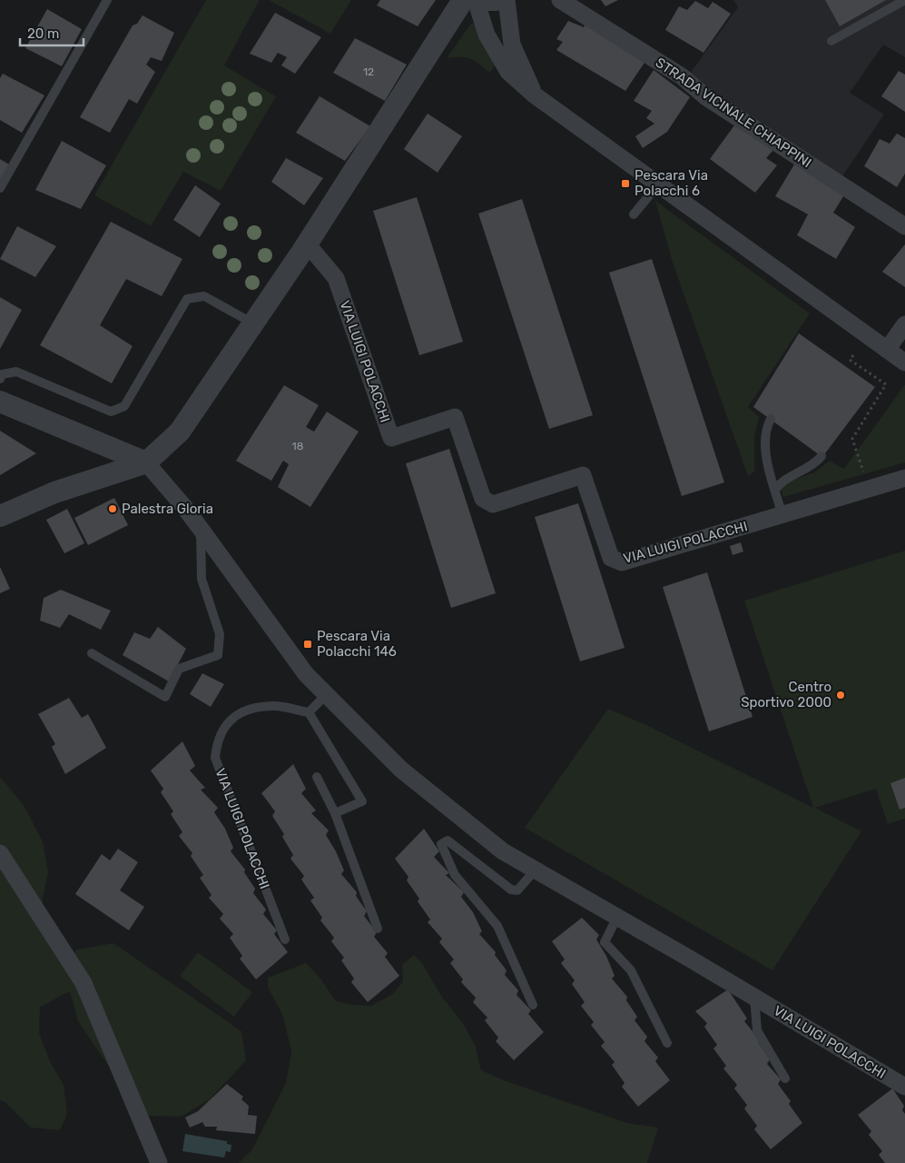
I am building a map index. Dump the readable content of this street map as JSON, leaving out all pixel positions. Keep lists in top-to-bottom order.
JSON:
{
  "streets": {
    "street": ["STRADA VICINALE CHIAPPINI", "VIA LUIGI POLACCHI"]
  },
  "places": {
    "transit": ["Pescara Via Polacchi 6", "Pescara Via Polacchi 146"],
    "other": ["Palestra Gloria", "Centro Sportivo 2000"]
  },
  "house_numbers": ["12", "18"],
  "scale_bar": "20 m"
}
